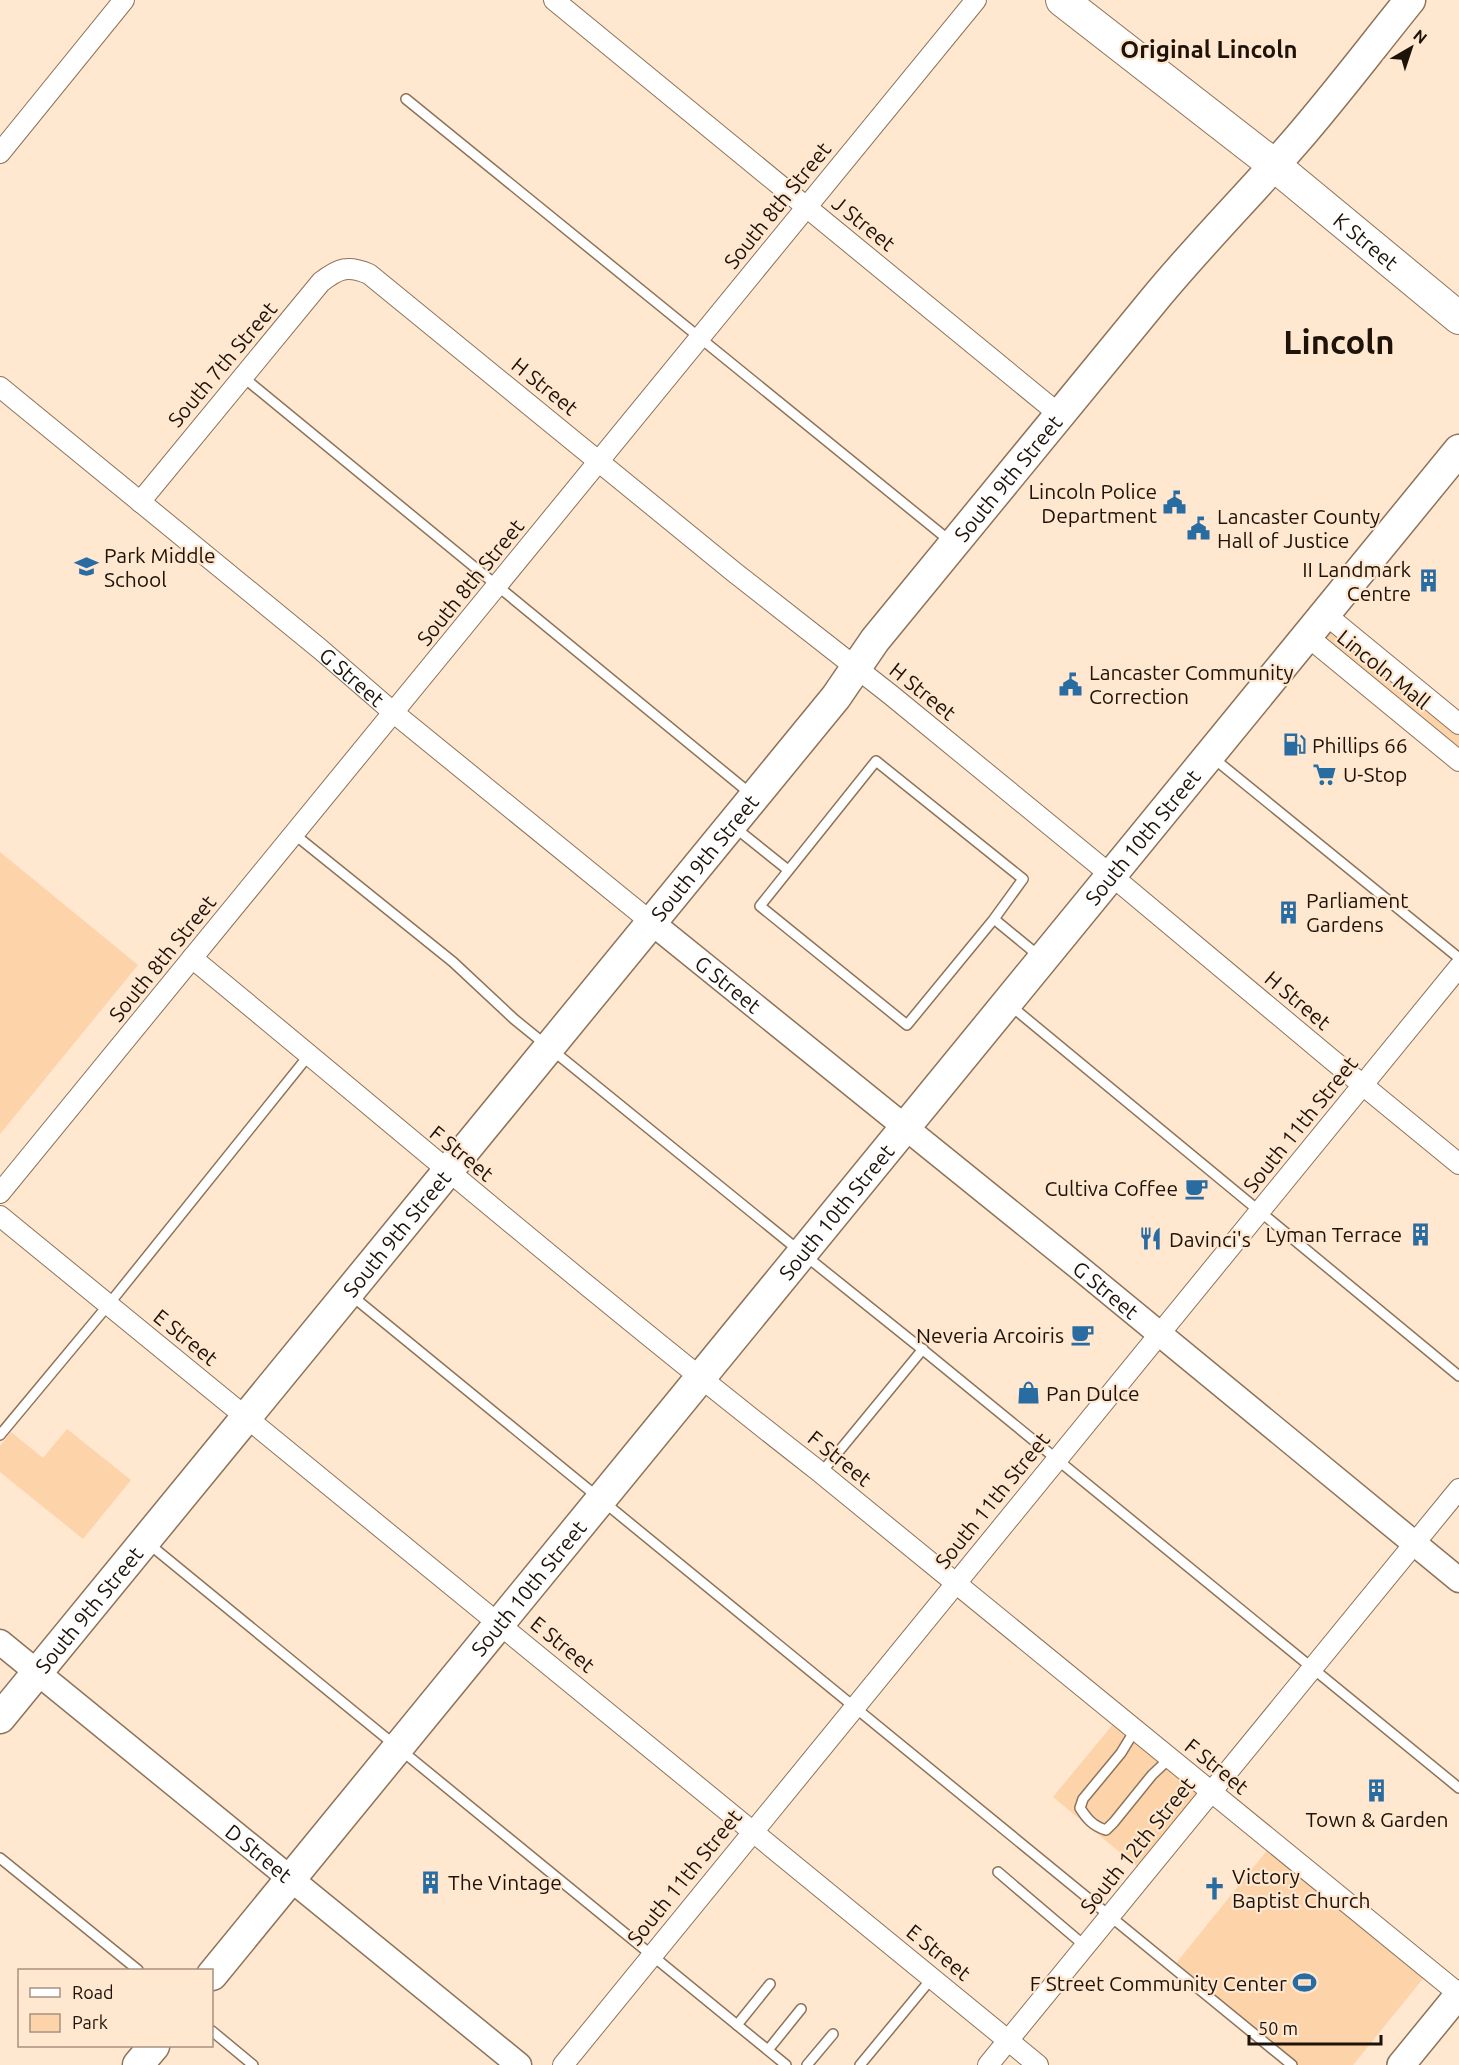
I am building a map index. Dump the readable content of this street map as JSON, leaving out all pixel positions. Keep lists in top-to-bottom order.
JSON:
{
  "streets": {
    "highway": ["K Street"],
    "main road": ["South 9th Street", "South 10th Street"],
    "street": [
      "South 8th Street",
      "J Street",
      "South 7th Street",
      "H Street",
      "Lincoln Mall",
      "G Street",
      "South 11th Street",
      "F Street",
      "E Street",
      "South 12th Street",
      "D Street"
    ]
  },
  "crossings": [
    ["South 8th Street", "J Street"],
    ["South 8th Street", "H Street"],
    ["South 8th Street", "G Street"],
    ["South 8th Street", "F Street"],
    ["J Street", "South 9th Street"],
    ["K Street", "South 9th Street"],
    ["South 7th Street", "H Street"],
    ["South 7th Street", "G Street"],
    ["H Street", "South 9th Street"],
    ["H Street", "South 10th Street"],
    ["H Street", "South 11th Street"],
    ["South 9th Street", "G Street"],
    ["South 9th Street", "F Street"],
    ["South 9th Street", "E Street"],
    ["South 9th Street", "D Street"],
    ["Lincoln Mall", "South 10th Street"],
    ["G Street", "South 10th Street"],
    ["G Street", "South 11th Street"],
    ["G Street", "South 12th Street"],
    ["South 10th Street", "F Street"],
    ["South 10th Street", "E Street"],
    ["South 10th Street", "D Street"],
    ["South 11th Street", "F Street"],
    ["South 11th Street", "E Street"],
    ["F Street", "South 12th Street"],
    ["E Street", "South 12th Street"]
  ],
  "districts": ["Original Lincoln", "Lincoln"],
  "places": {
    "public building": ["Lincoln Police Department", "Lancaster County Hall of Justice", "Lancaster Community Correction"],
    "school or university": ["Park Middle School"],
    "building": [
      "II Landmark Centre",
      "Parliament Gardens",
      "Lyman Terrace",
      "Town & Garden",
      "The Vintage"
    ],
    "fuel station": ["Phillips 66"],
    "supermarket": ["U-Stop"],
    "cafe": ["Cultiva Coffee", "Neveria Arcoiris"],
    "restaurant": ["Davinci's"],
    "shop": ["Pan Dulce"],
    "church": ["Victory Baptist Church"],
    "sports": ["F Street Community Center"]
  },
  "legend": ["Road", "Park"],
  "scale_bar": "50 m",
  "north": "top right"
}
